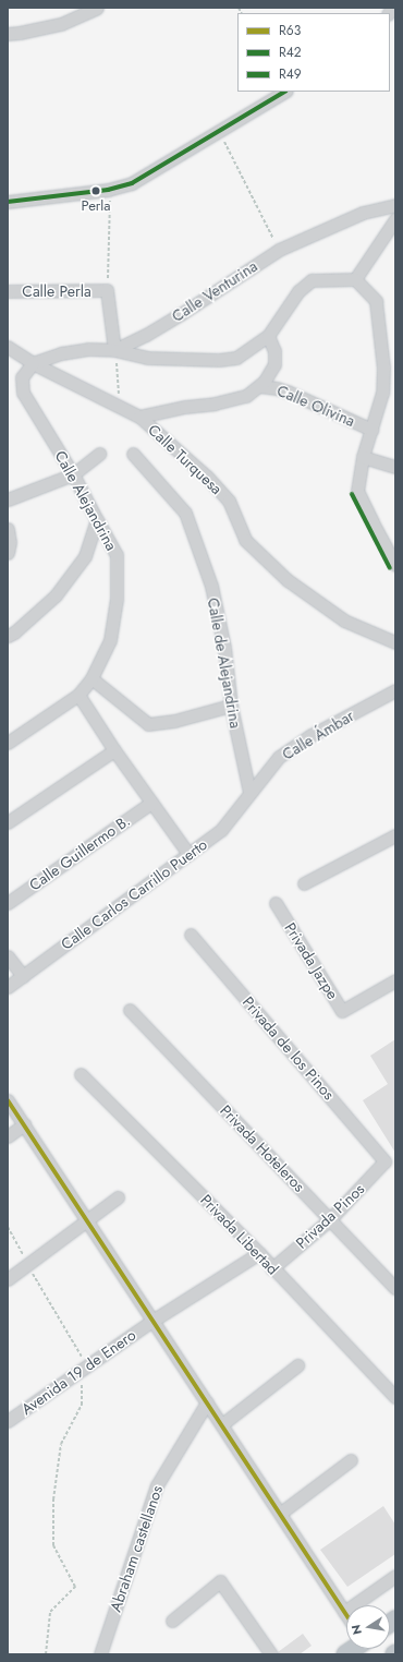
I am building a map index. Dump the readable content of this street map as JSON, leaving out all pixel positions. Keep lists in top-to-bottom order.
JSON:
{
  "streets": {
    "street": [
      "Calle Perla",
      "Calle Venturina",
      "Calle Olivina",
      "Calle Turquesa",
      "Calle Alejandrina",
      "Calle de Alejandrina",
      "Calle Ámbar",
      "Calle Guillermo B.",
      "Calle Carlos Carrillo Puerto",
      "Privada Jazpe",
      "Privada de los Pinos",
      "Privada Hoteleros",
      "Privada Pinos",
      "Privada Libertad",
      "Avenida 19 de Enero",
      "Abraham castellanos"
    ]
  },
  "crossings": [
    ["Calle Venturina", "Calle Turquesa"],
    ["Calle Venturina", "Calle Alejandrina"],
    ["Calle Turquesa", "Calle Alejandrina"],
    ["Calle de Alejandrina", "Calle Ámbar"],
    ["Calle de Alejandrina", "Calle Carlos Carrillo Puerto"],
    ["Calle Ámbar", "Calle Carlos Carrillo Puerto"],
    ["Privada de los Pinos", "Privada Pinos"],
    ["Privada Hoteleros", "Privada Pinos"],
    ["Privada Pinos", "Privada Libertad"],
    ["Privada Libertad", "Avenida 19 de Enero"]
  ],
  "places": ["Perla"],
  "lines": ["transit line R42", "transit line R49", "transit line R63"],
  "legend": ["R63", "R42", "R49"],
  "north": "left"
}
